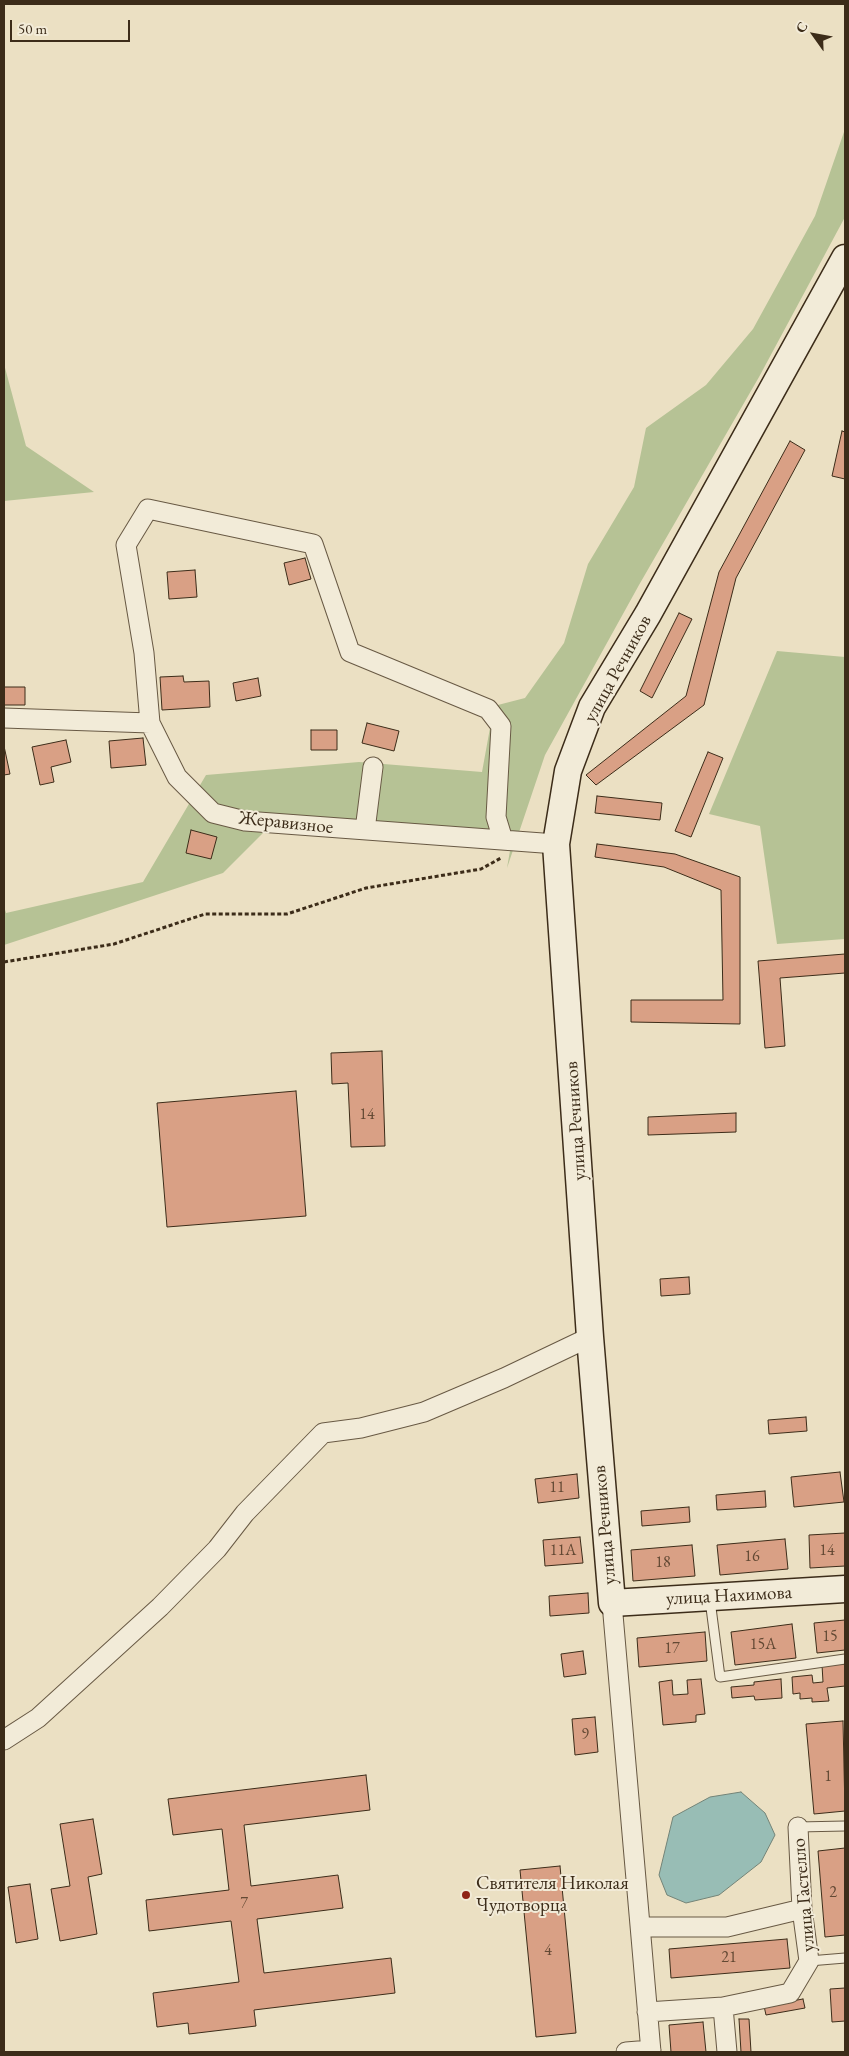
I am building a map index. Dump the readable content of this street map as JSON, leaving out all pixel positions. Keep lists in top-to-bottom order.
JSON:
{
  "streets": {
    "street": [
      "улица Речников",
      "Жеравизное",
      "улица Нахимова",
      "улица Гастелло"
    ]
  },
  "crossings": [
    ["улица Речников", "Жеравизное"],
    ["улица Речников", "улица Нахимова"],
    ["улица Речников", "улица Гастелло"]
  ],
  "places": ["Святителя Николая Чудотворца"],
  "house_numbers": [
    "14",
    "11",
    "11А",
    "14",
    "16",
    "18",
    "15",
    "15А",
    "17",
    "9",
    "1",
    "2",
    "7",
    "4",
    "21"
  ],
  "scale_bar": "50 m",
  "north": "top left"
}
